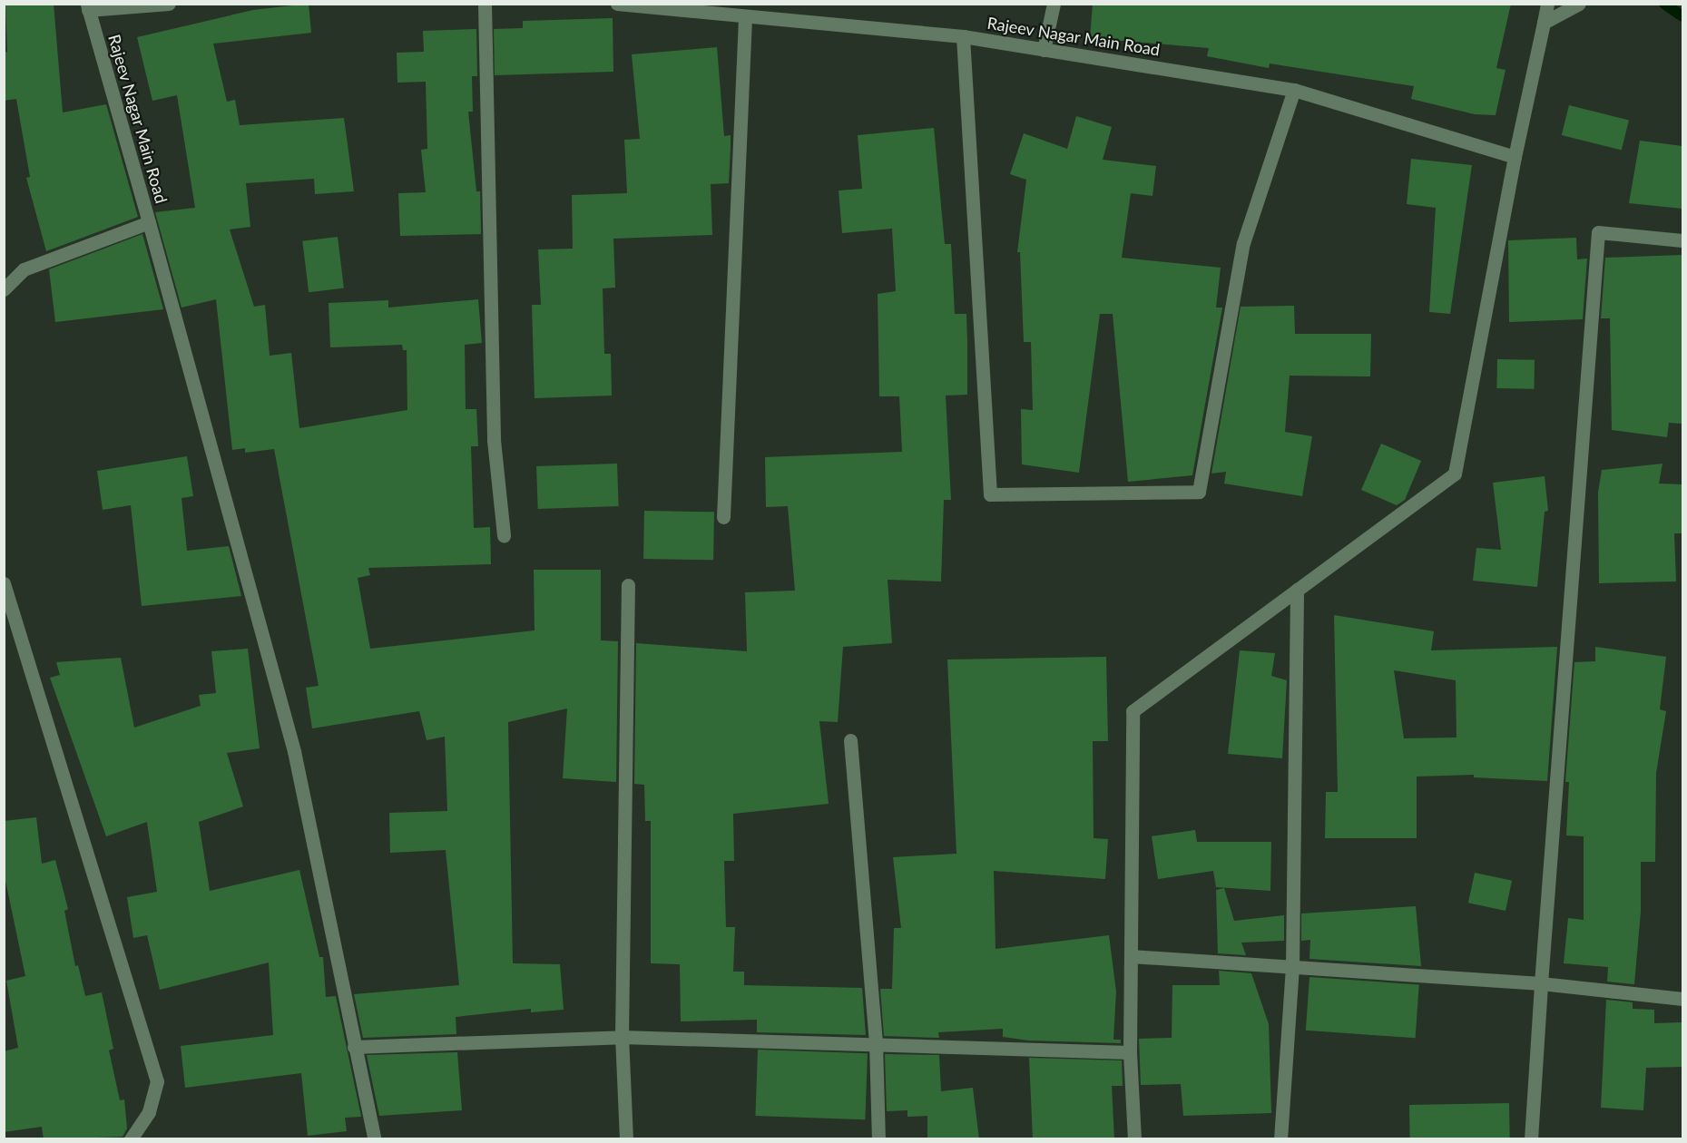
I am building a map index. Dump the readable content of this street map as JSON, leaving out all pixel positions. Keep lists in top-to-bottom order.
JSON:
{
  "streets": {
    "street": ["Rajeev Nagar Main Road"]
  }
}
